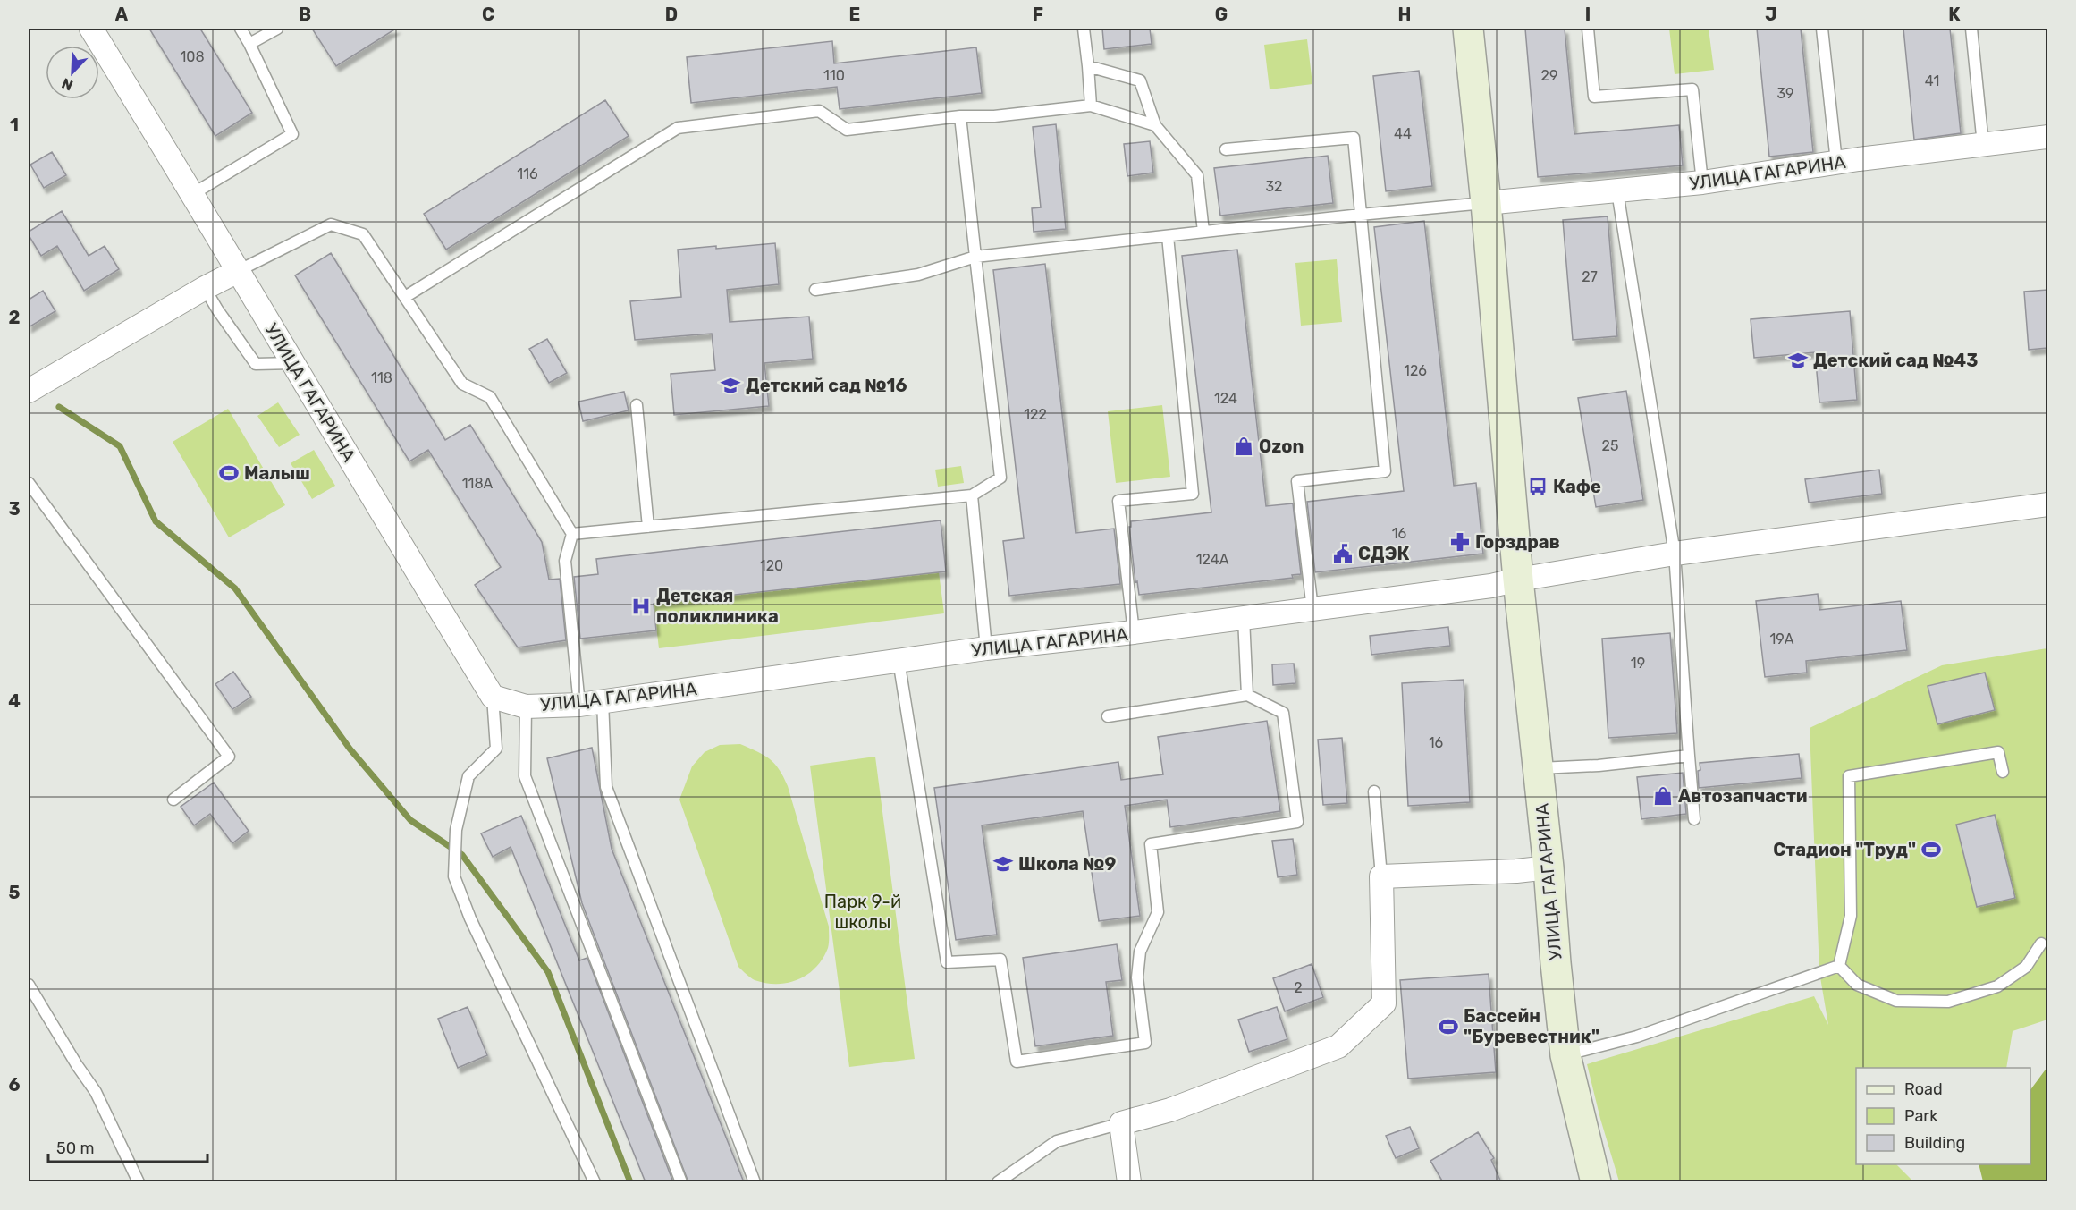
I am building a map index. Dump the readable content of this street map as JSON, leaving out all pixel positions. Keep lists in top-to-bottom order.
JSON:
{
  "streets": {
    "main road": ["УЛИЦА ГАГАРИНА"]
  },
  "parks": ["Парк 9-й школы"],
  "places": {
    "school or university": ["Детский сад №43", "Детский сад №16", "Школа №9"],
    "shop": ["Ozon", "Автозапчасти"],
    "sports": ["Малыш", "Стадион \"Труд\"", "Бассейн \"Буревестник\""],
    "bus stop": ["Кафе"],
    "pharmacy": ["Горздрав"],
    "public building": ["СДЭК"],
    "hospital": ["Детская поликлиника"]
  },
  "house_numbers": [
    "108",
    "110",
    "29",
    "41",
    "39",
    "44",
    "116",
    "32",
    "27",
    "126",
    "118",
    "124",
    "122",
    "25",
    "118А",
    "16",
    "124А",
    "120",
    "19А",
    "19",
    "16",
    "2"
  ],
  "legend": ["Road", "Park", "Building"],
  "scale_bar": "50 m",
  "north": "bottom left",
  "grid": {
    "columns": [
      "A",
      "B",
      "C",
      "D",
      "E",
      "F",
      "G",
      "H",
      "I",
      "J",
      "K"
    ],
    "rows": [
      "1",
      "2",
      "3",
      "4",
      "5",
      "6"
    ]
  }
}
